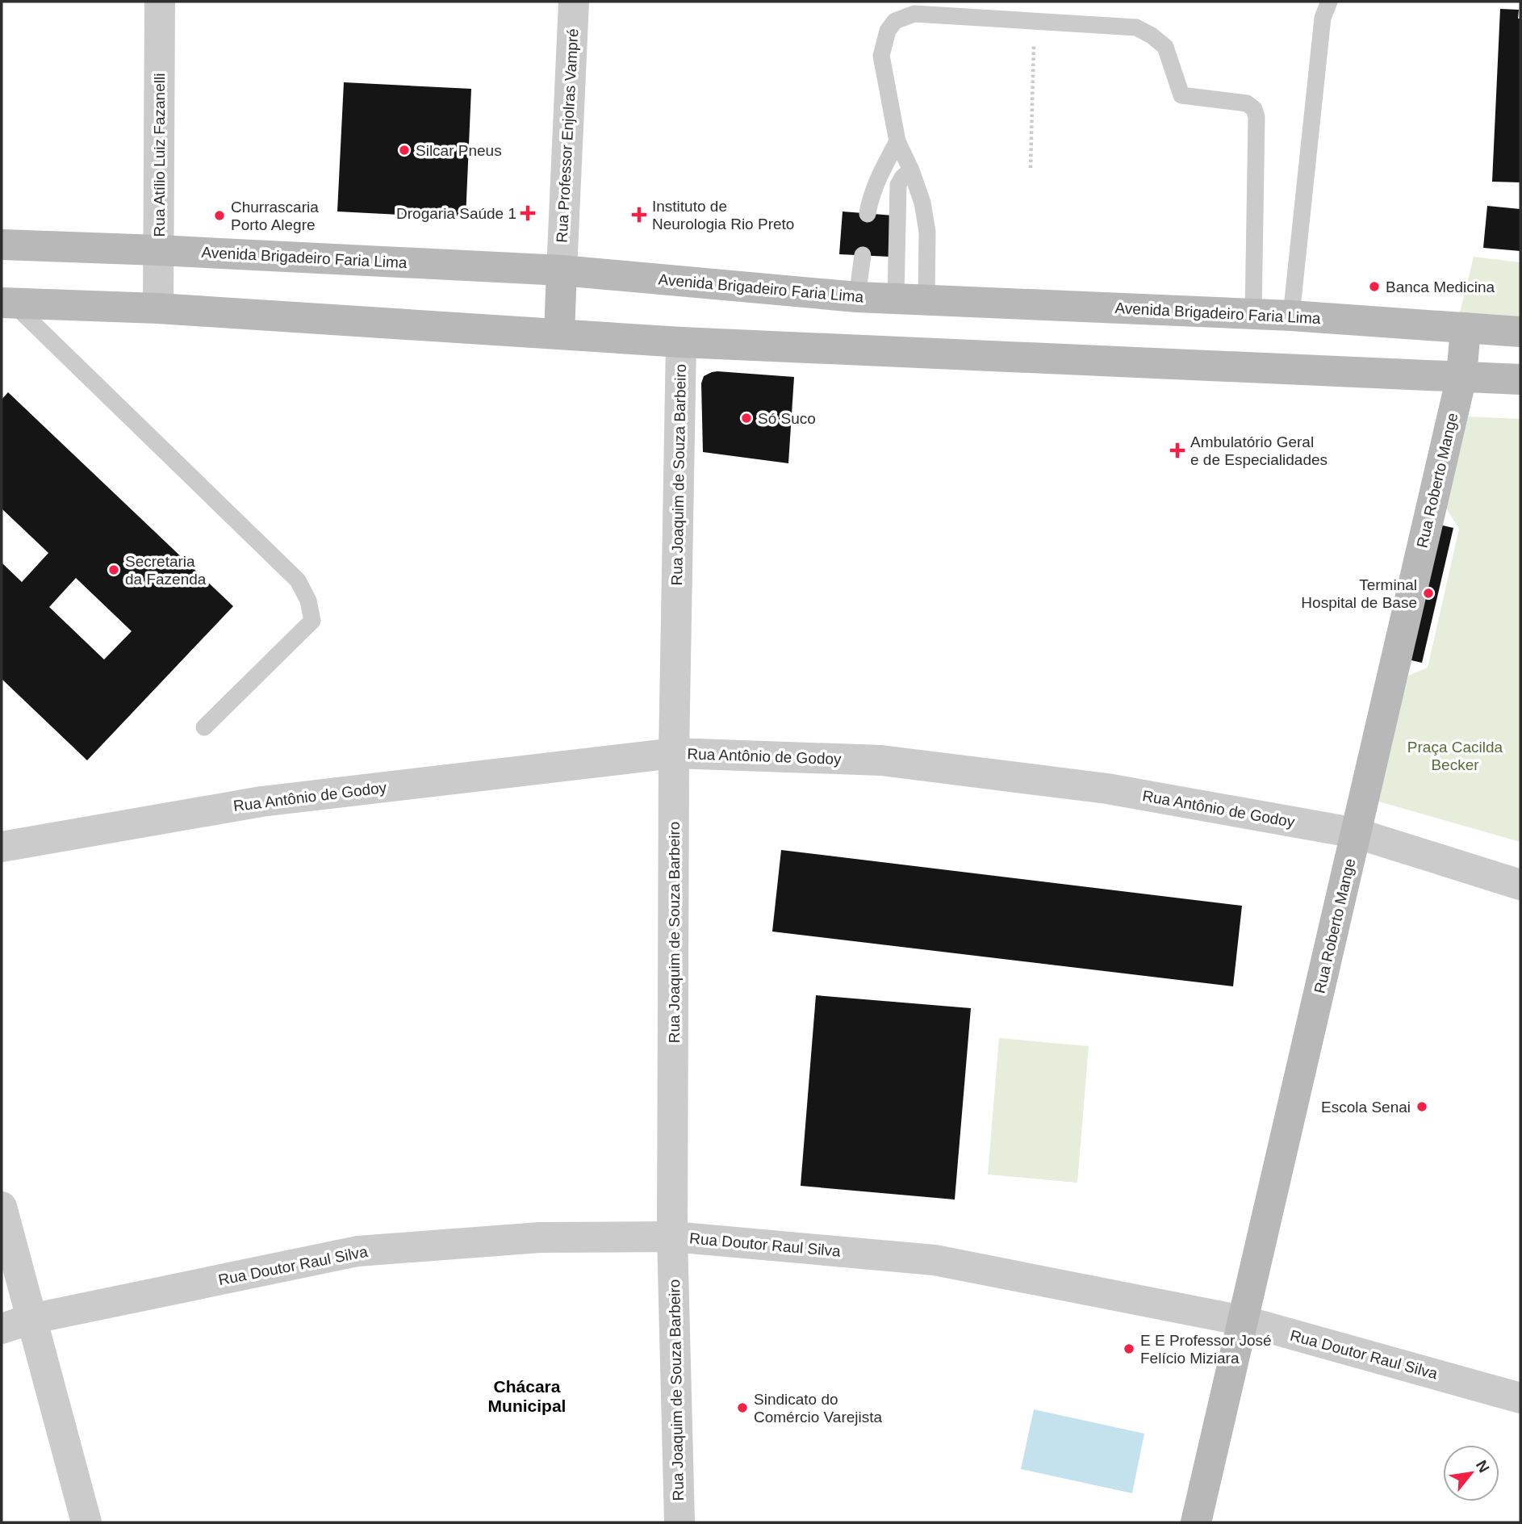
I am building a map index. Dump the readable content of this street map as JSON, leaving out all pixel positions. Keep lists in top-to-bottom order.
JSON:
{
  "streets": {
    "main road": ["Avenida Brigadeiro Faria Lima", "Rua Roberto Mange"],
    "street": [
      "Rua Professor Enjolras Vampré",
      "Rua Atílio Luiz Fazanelli",
      "Rua Joaquim de Souza Barbeiro",
      "Rua Antônio de Godoy",
      "Rua Doutor Raul Silva"
    ]
  },
  "crossings": [
    ["Rua Professor Enjolras Vampré", "Avenida Brigadeiro Faria Lima"],
    ["Rua Atílio Luiz Fazanelli", "Avenida Brigadeiro Faria Lima"],
    ["Avenida Brigadeiro Faria Lima", "Rua Roberto Mange"],
    ["Rua Joaquim de Souza Barbeiro", "Rua Antônio de Godoy"],
    ["Rua Joaquim de Souza Barbeiro", "Rua Doutor Raul Silva"],
    ["Rua Roberto Mange", "Rua Antônio de Godoy"],
    ["Rua Roberto Mange", "Rua Doutor Raul Silva"]
  ],
  "districts": ["Chácara Municipal"],
  "parks": ["Praça Cacilda Becker"],
  "places": {
    "other": [
      "Silcar Pneus",
      "Churrascaria Porto Alegre",
      "Banca Medicina",
      "Só Suco",
      "Secretaria da Fazenda",
      "Terminal Hospital de Base",
      "Escola Senai",
      "E E Professor José Felício Miziara",
      "Sindicato do Comércio Varejista"
    ],
    "health": ["Drogaria Saúde 1", "Instituto de Neurologia Rio Preto", "Ambulatório Geral e de Especialidades"]
  },
  "north": "top right"
}
